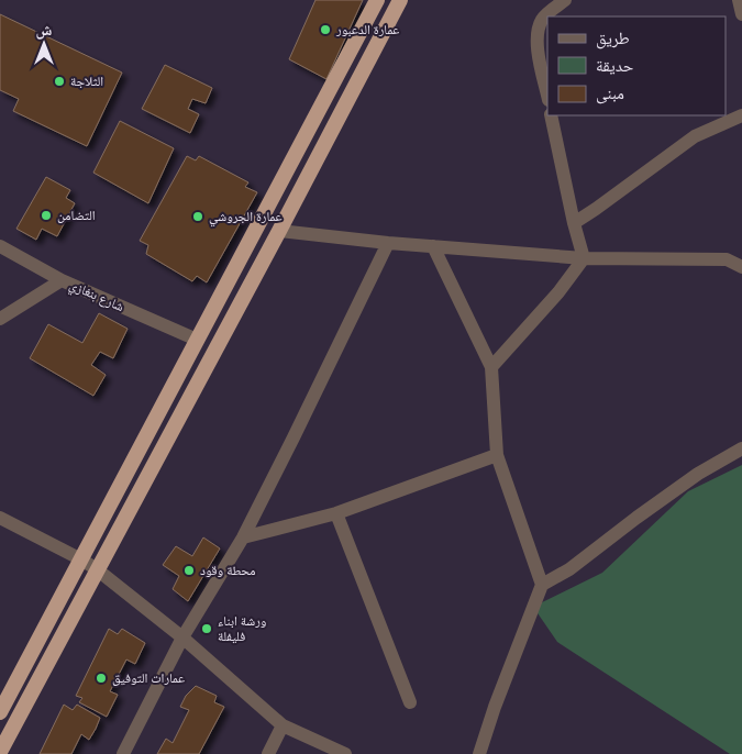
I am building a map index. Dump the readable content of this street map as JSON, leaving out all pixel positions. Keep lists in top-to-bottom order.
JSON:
{
  "streets": {
    "street": ["شارع بنغازي"]
  },
  "places": [
    "عمارة الدعبور",
    "الثلاجة",
    "التضامن",
    "عمارة الجروشي",
    "محطة وقود",
    "ورشة ابناء فليفلة",
    "عمارات التوفيق"
  ],
  "legend": ["طريق", "حديقة", "مبنى"],
  "north": "top"
}
